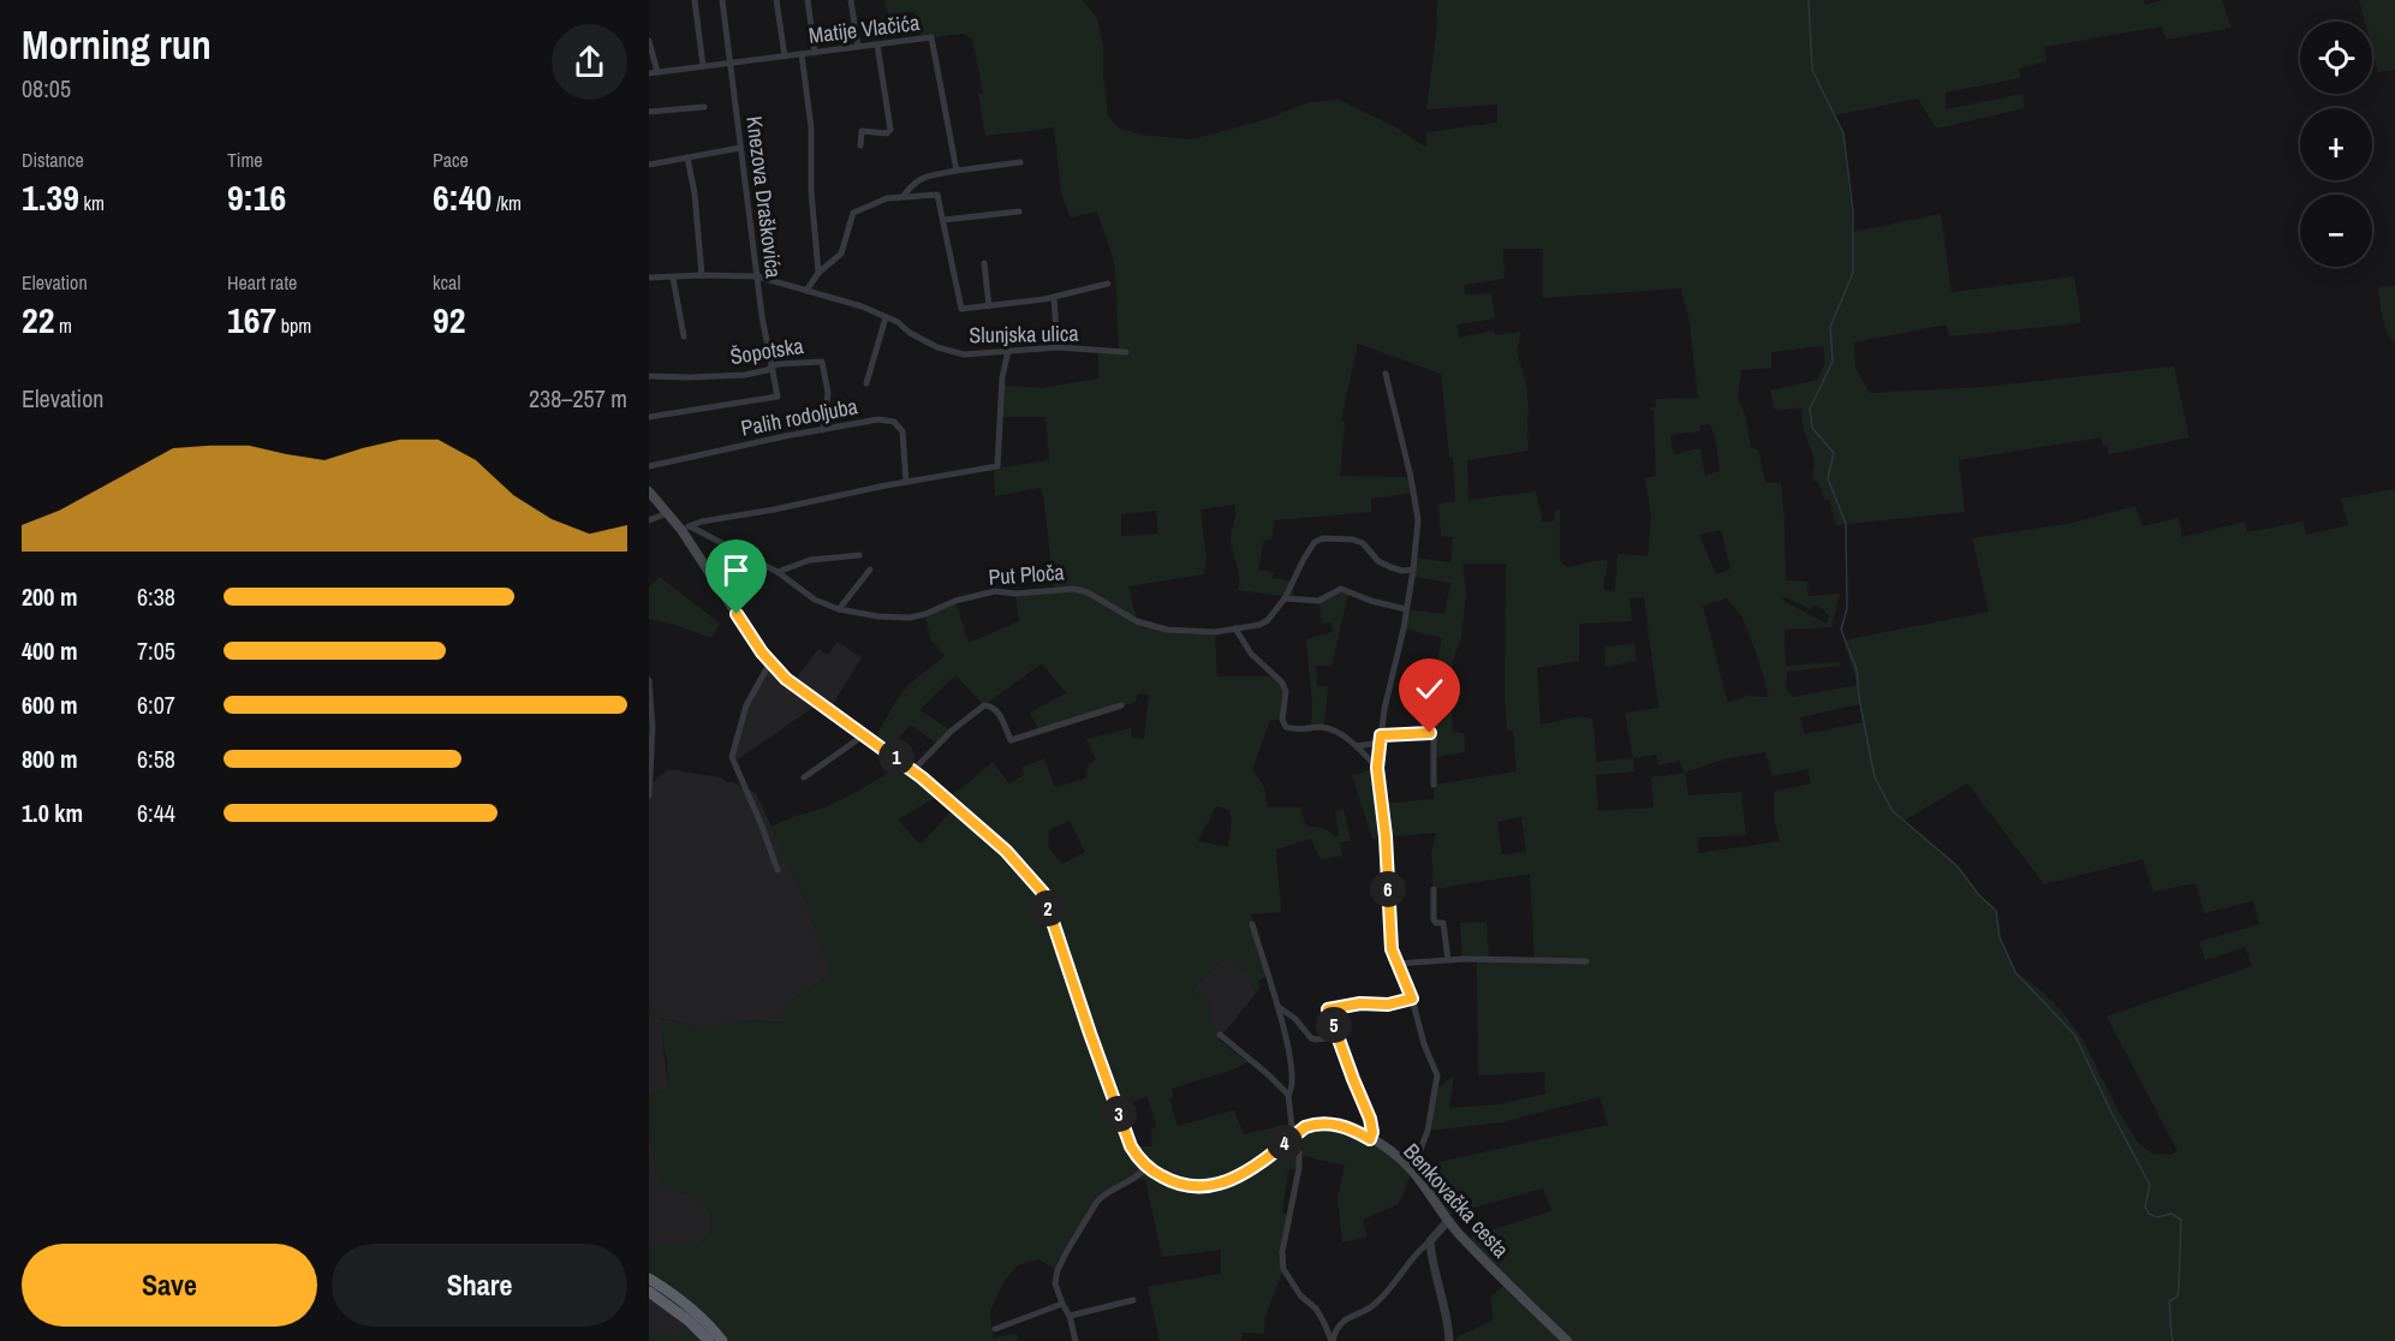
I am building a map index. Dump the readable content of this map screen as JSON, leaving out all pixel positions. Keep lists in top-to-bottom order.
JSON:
{
  "streets": {
    "main road": ["Benkovačka cesta"],
    "street": [
      "Matije Vlačića",
      "Knezova Draškovića",
      "Slunjska ulica",
      "Šopotska",
      "Palih rodoljuba",
      "Put Ploča"
    ]
  },
  "crossings": [
    ["Matije Vlačića", "Knezova Draškovića"],
    ["Knezova Draškovića", "Slunjska ulica"],
    ["Knezova Draškovića", "Šopotska"],
    ["Šopotska", "Palih rodoljuba"],
    ["Put Ploča", "Benkovačka cesta"]
  ],
  "page": {
    "heading": ["Morning run", "08:05"],
    "map_buttons": ["+", "−"],
    "stats": [
      ["Distance", "1.39 km"],
      ["Time", "9:16"],
      ["Pace", "6:40 /km"],
      ["Elevation", "22 m"],
      ["Heart rate", "167 bpm"],
      ["kcal", "92"]
    ],
    "chart": ["Elevation", "238–257 m"],
    "list": [
      {
        "name": "200 m",
        "note": "6:38"
      },
      {
        "name": "400 m",
        "note": "7:05"
      },
      {
        "name": "600 m",
        "note": "6:07"
      },
      {
        "name": "800 m",
        "note": "6:58"
      },
      {
        "name": "1.0 km",
        "note": "6:44"
      }
    ],
    "pins": [
      "1",
      "6",
      "2",
      "5",
      "3",
      "4"
    ],
    "buttons": ["Save", "Share"]
  }
}
